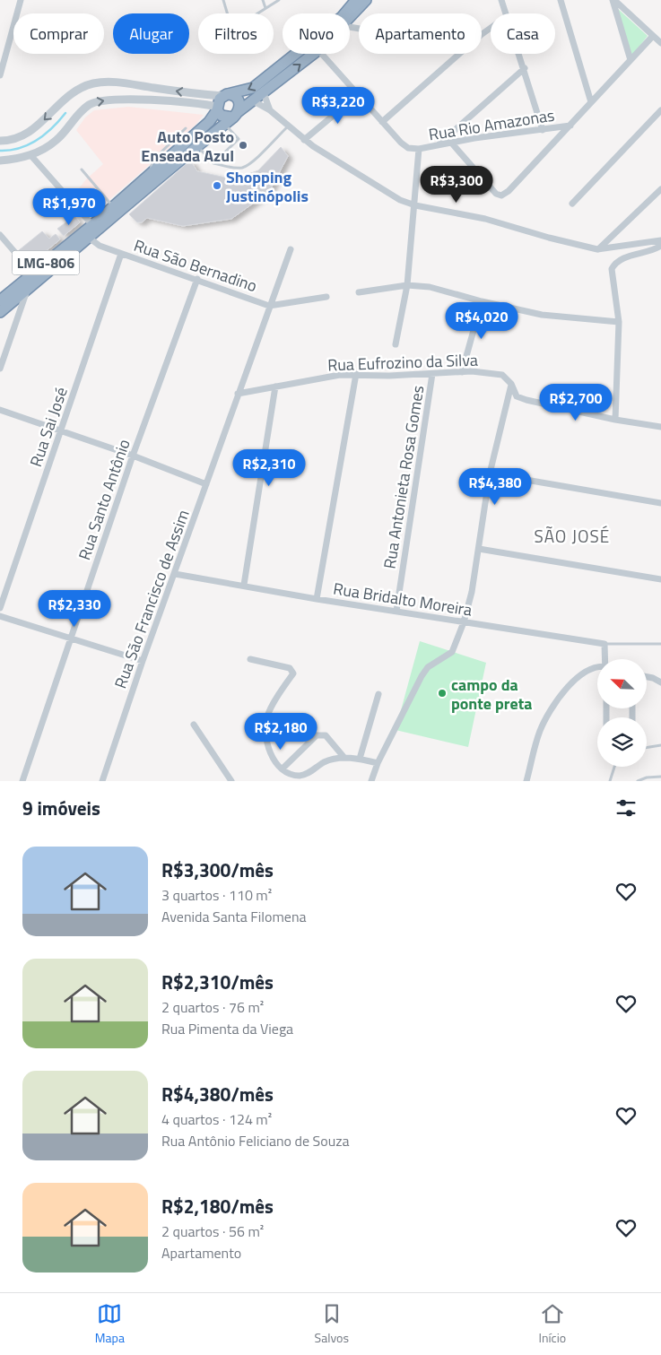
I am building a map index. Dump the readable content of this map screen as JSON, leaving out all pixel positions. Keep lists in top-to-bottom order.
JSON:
{
  "streets": {
    "highway": ["LMG-806"],
    "street": [
      "Rua Rio Amazonas",
      "Rua São Bernadino",
      "Rua Eufrozino da Silva",
      "Rua Sai José",
      "Rua Antonieta Rosa Gomes",
      "Rua Santo Antônio",
      "Rua São Francisco de Assim",
      "Rua Bridalto Moreira"
    ]
  },
  "crossings": [
    ["LMG-806", "Rua São Bernadino"],
    ["Rua São Bernadino", "Rua Sai José"],
    ["Rua São Bernadino", "Rua Santo Antônio"],
    ["Rua São Bernadino", "Rua São Francisco de Assim"],
    ["Rua Eufrozino da Silva", "Rua Antonieta Rosa Gomes"],
    ["Rua Eufrozino da Silva", "Rua São Francisco de Assim"],
    ["Rua Antonieta Rosa Gomes", "Rua Bridalto Moreira"],
    ["Rua São Francisco de Assim", "Rua Bridalto Moreira"]
  ],
  "districts": ["SÃO JOSÉ"],
  "places": ["Auto Posto Enseada Azul", "Shopping Justinópolis", "campo da ponte preta"],
  "north": "top left",
  "page": {
    "chip": [
      "Comprar",
      "Alugar",
      "Filtros",
      "Novo",
      "Apartamento",
      "Casa"
    ],
    "price": [
      "R$3,220",
      "R$3,300",
      "R$1,970",
      "R$4,020",
      "R$2,700",
      "R$2,310",
      "R$4,380",
      "R$2,330",
      "R$2,180"
    ],
    "heading": "9 imóveis",
    "list": [
      {
        "name": "R$3,300/mês",
        "note": "3 quartos · 110 m² · Avenida Santa Filomena"
      },
      {
        "name": "R$2,310/mês",
        "note": "2 quartos · 76 m² · Rua Pimenta da Viega"
      },
      {
        "name": "R$4,380/mês",
        "note": "4 quartos · 124 m² · Rua Antônio Feliciano de Souza"
      },
      {
        "name": "R$2,180/mês",
        "note": "2 quartos · 56 m² · Apartamento"
      }
    ],
    "tabs": ["Mapa", "Salvos", "Início"]
  }
}
